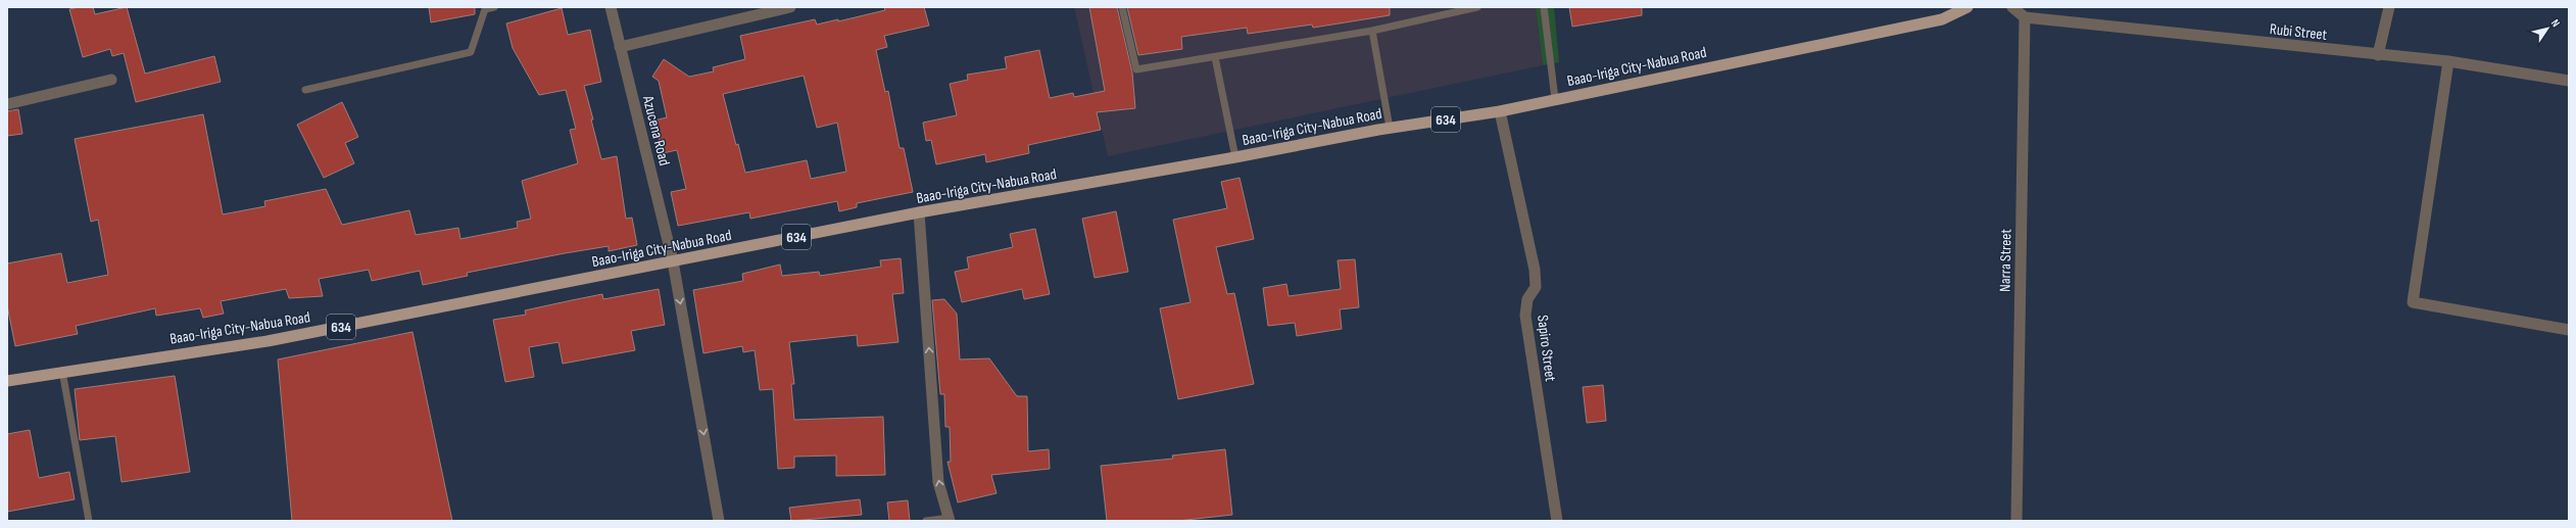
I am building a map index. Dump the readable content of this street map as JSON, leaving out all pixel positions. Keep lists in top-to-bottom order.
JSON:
{
  "streets": {
    "main road": ["Baao-Iriga City-Nabua Road", "634"],
    "street": [
      "Rubi Street",
      "Azucena Road",
      "Narra Street",
      "Sapiro Street"
    ]
  },
  "crossings": [
    ["Rubi Street", "Narra Street"],
    ["Baao-Iriga City-Nabua Road", "Azucena Road"],
    ["Baao-Iriga City-Nabua Road", "Sapiro Street"]
  ],
  "one_way": ["Azucena Road"],
  "north": "top right"
}
